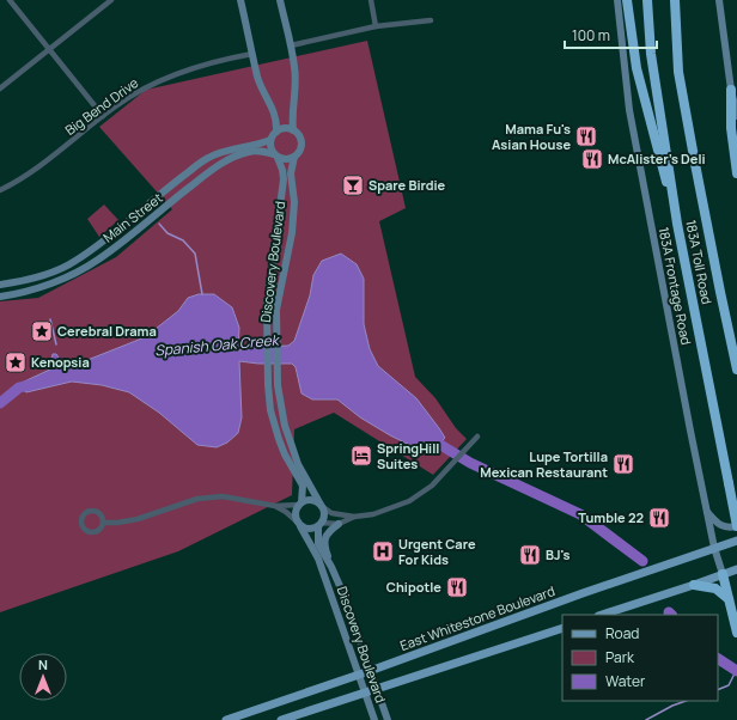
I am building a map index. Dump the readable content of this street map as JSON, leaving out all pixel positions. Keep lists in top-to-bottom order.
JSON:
{
  "streets": {
    "highway": ["183A Toll Road"],
    "main road": ["East Whitestone Boulevard"],
    "street": [
      "Big Bend Drive",
      "Main Street",
      "Discovery Boulevard",
      "183A Frontage Road"
    ]
  },
  "crossings": [
    ["Main Street", "Discovery Boulevard"],
    ["Discovery Boulevard", "East Whitestone Boulevard"],
    ["183A Frontage Road", "East Whitestone Boulevard"]
  ],
  "water": ["Spanish Oak Creek"],
  "places": {
    "restaurant": [
      "Mama Fu's Asian House",
      "McAlister's Deli",
      "Lupe Tortilla Mexican Restaurant",
      "Tumble 22",
      "BJ's",
      "Chipotle"
    ],
    "bar": ["Spare Birdie"],
    "place": ["Cerebral Drama", "Kenopsia"],
    "hotel": ["SpringHill Suites"],
    "hospital": ["Urgent Care For Kids"]
  },
  "legend": ["Road", "Park", "Water"],
  "scale_bar": "100 m",
  "north": "top"
}
